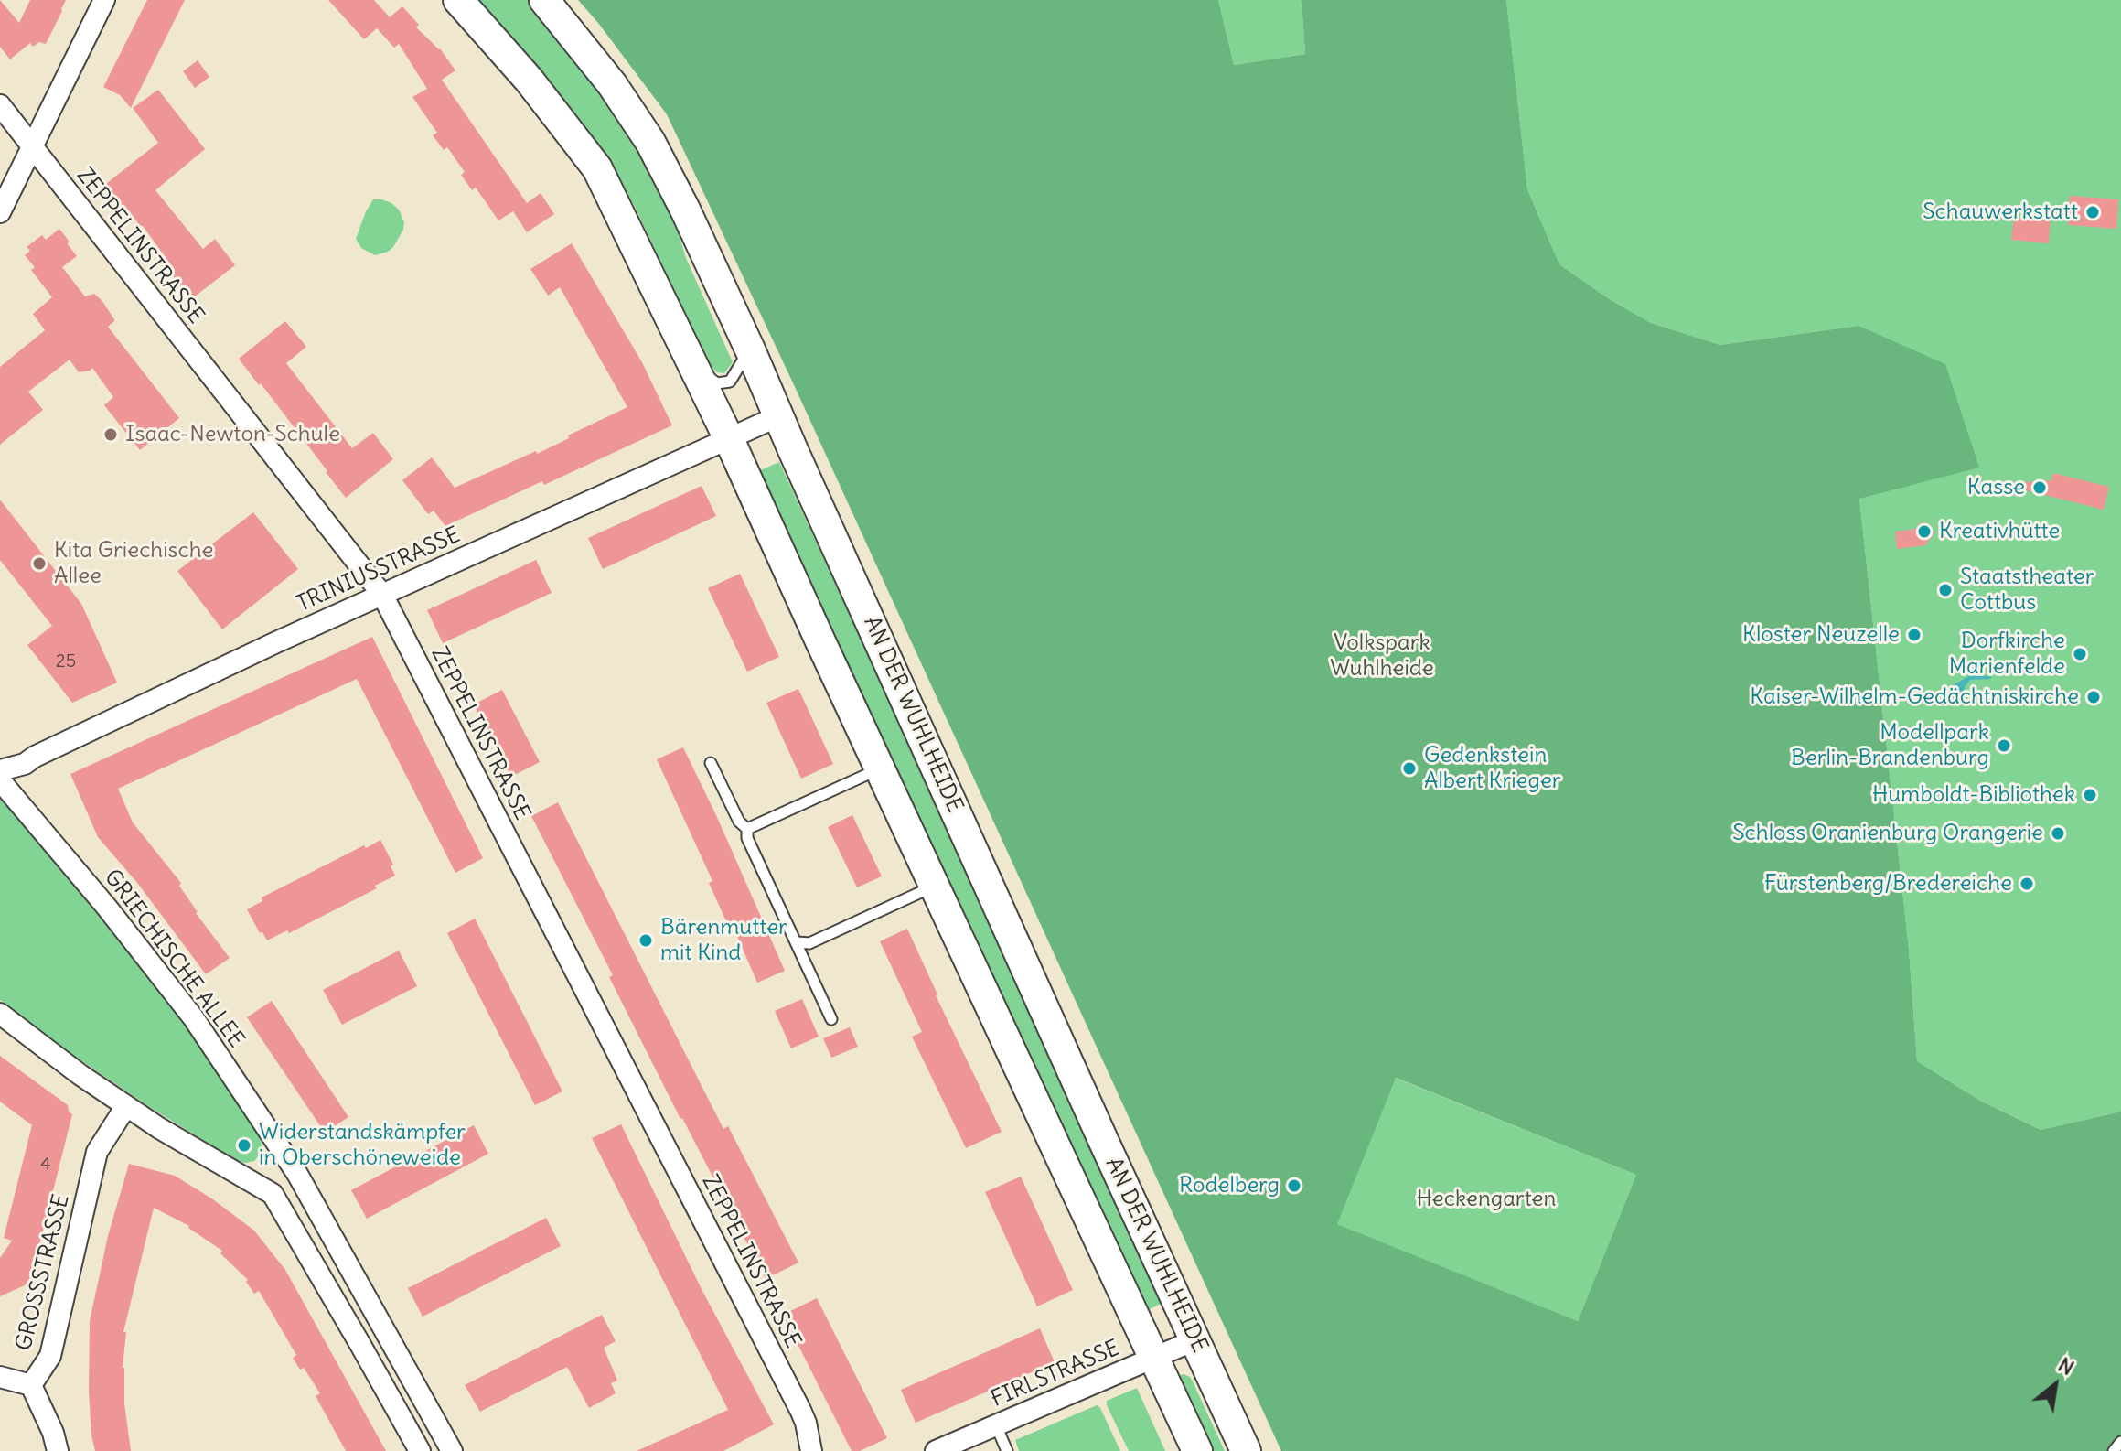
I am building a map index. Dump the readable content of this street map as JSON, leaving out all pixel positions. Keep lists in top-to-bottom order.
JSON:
{
  "streets": {
    "main road": ["AN DER WUHLHEIDE"],
    "street": [
      "ZEPPELINSTRASSE",
      "TRINIUSSTRASSE",
      "GRIECHISCHE ALLEE",
      "GROSSSTRASSE",
      "FIRLSTRASSE"
    ]
  },
  "crossings": [
    ["ZEPPELINSTRASSE", "TRINIUSSTRASSE"],
    ["TRINIUSSTRASSE", "AN DER WUHLHEIDE"],
    ["AN DER WUHLHEIDE", "FIRLSTRASSE"]
  ],
  "parks": ["Volkspark Wuhlheide", "Heckengarten"],
  "places": [
    "Schauwerkstatt",
    "Isaac-Newton-Schule",
    "Kasse",
    "Kreativhütte",
    "Kita Griechische Allee",
    "Staatstheater Cottbus",
    "Kloster Neuzelle",
    "Dorfkirche Marienfelde",
    "Kaiser-Wilhelm-Gedächtniskirche",
    "Modellpark Berlin-Brandenburg",
    "Gedenkstein Albert Krieger",
    "Humboldt-Bibliothek",
    "Schloss Oranienburg Orangerie",
    "Fürstenberg/Bredereiche",
    "Bärenmutter mit Kind",
    "Widerstandskämpfer in Oberschöneweide",
    "Rodelberg"
  ],
  "house_numbers": ["25", "4"],
  "north": "top right"
}
